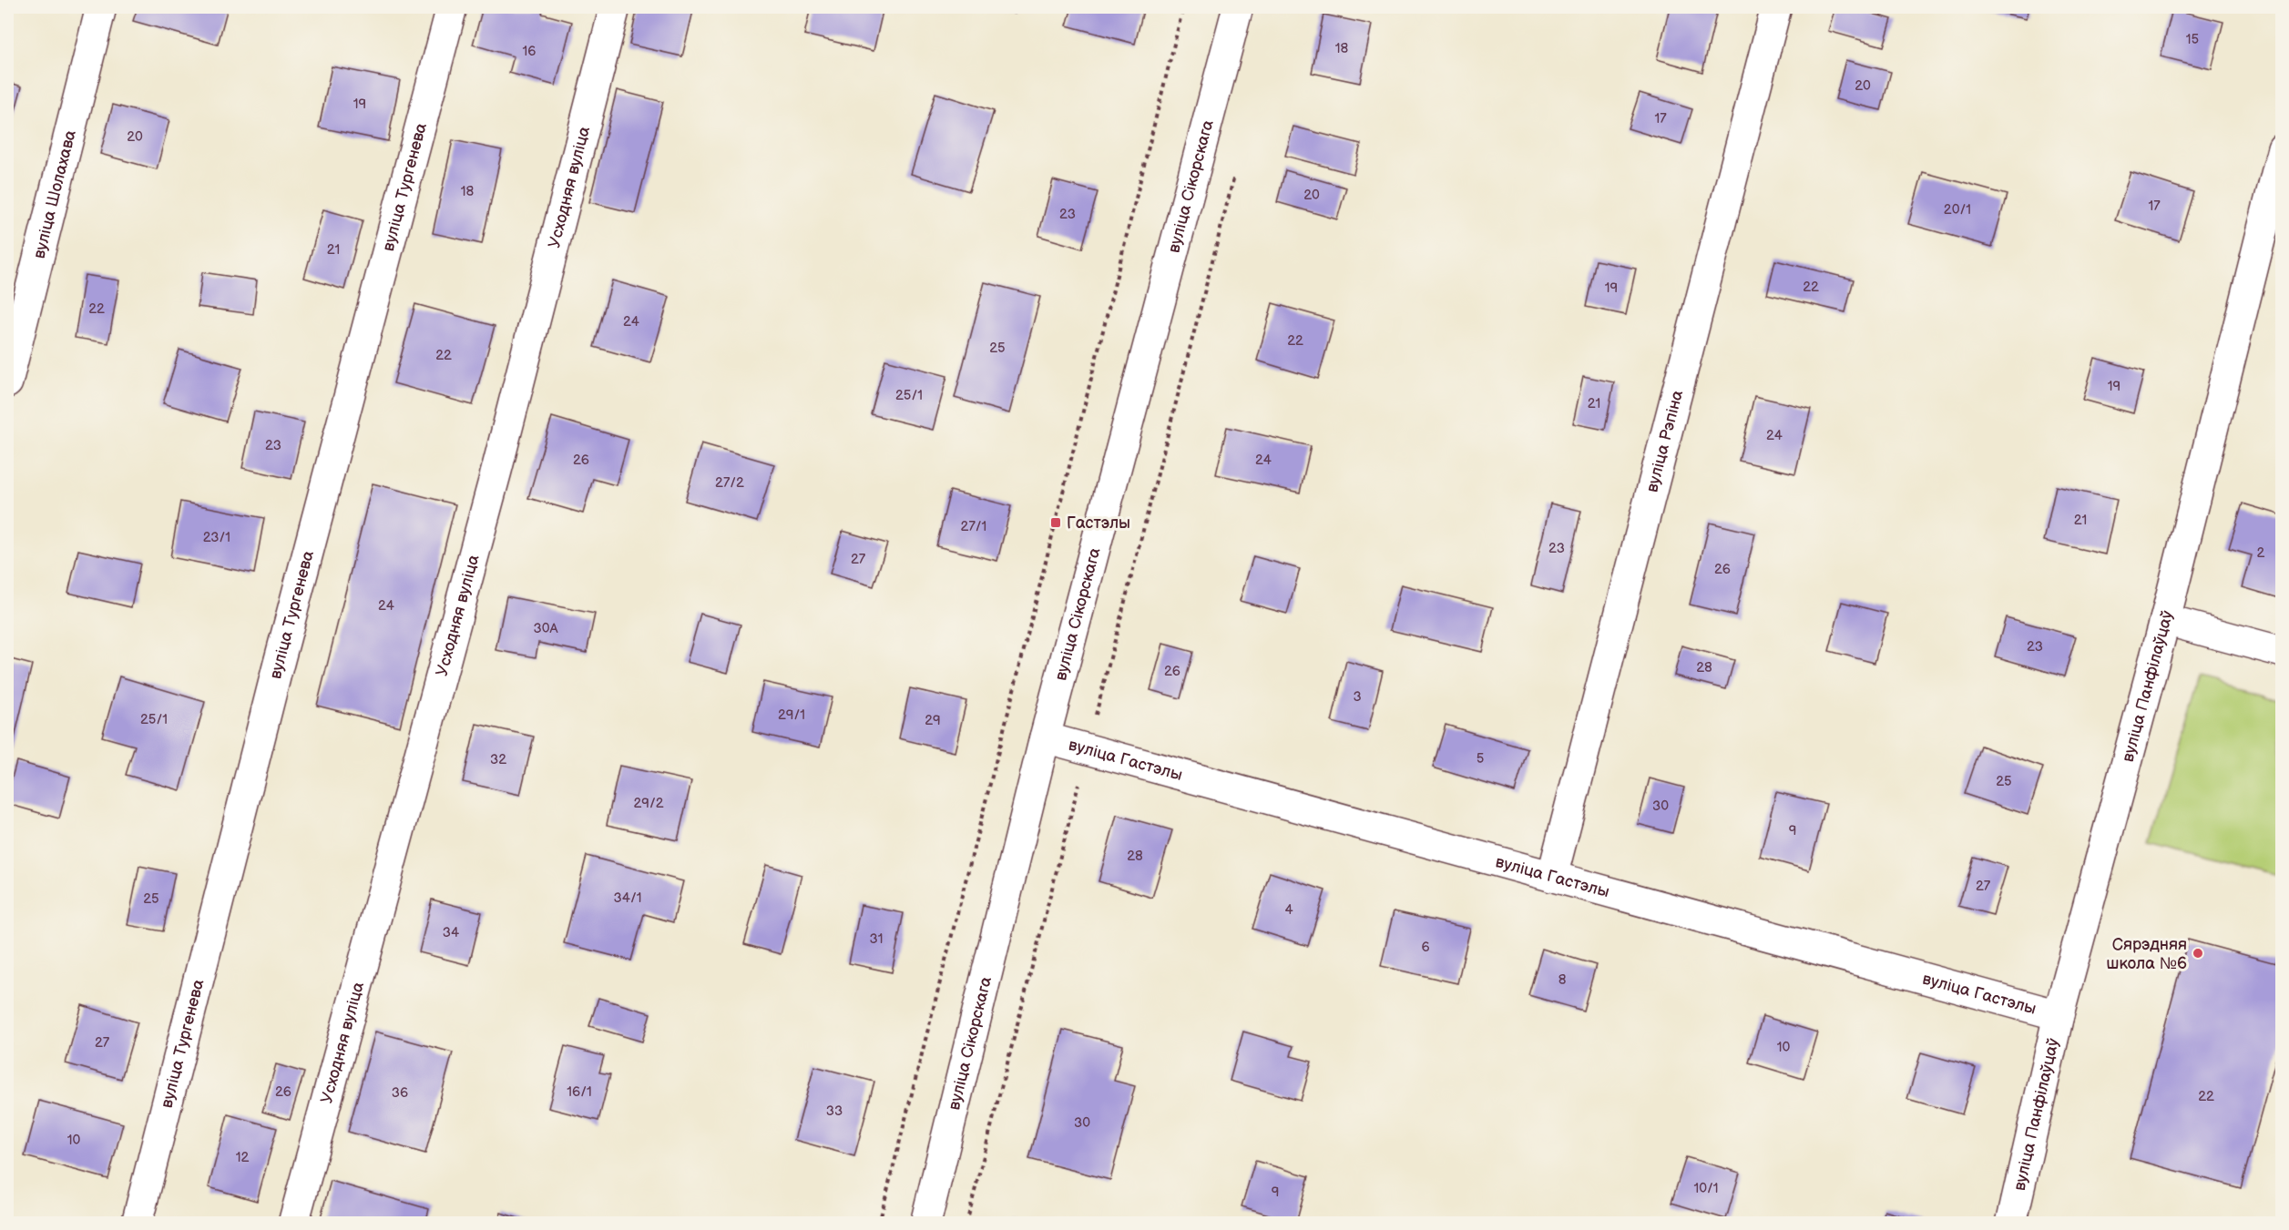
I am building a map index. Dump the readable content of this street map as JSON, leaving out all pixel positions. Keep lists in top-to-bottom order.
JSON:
{
  "streets": {
    "street": [
      "вуліца Сікорскага",
      "вуліца Тургенева",
      "Усходняя вуліца",
      "вуліца Шолахава",
      "вуліца Рэпіна",
      "вуліца Панфілаўцаў",
      "вуліца Гастэлы"
    ]
  },
  "crossings": [
    ["вуліца Сікорскага", "вуліца Гастэлы"],
    ["вуліца Рэпіна", "вуліца Гастэлы"],
    ["вуліца Панфілаўцаў", "вуліца Гастэлы"]
  ],
  "places": {
    "transit": ["Гастэлы"],
    "other": ["Сярэдняя школа №6"]
  },
  "house_numbers": [
    "15",
    "18",
    "16",
    "20",
    "19",
    "17",
    "20",
    "18",
    "20",
    "17",
    "20/1",
    "23",
    "21",
    "22",
    "19",
    "22",
    "24",
    "22",
    "25",
    "22",
    "19",
    "25/1",
    "21",
    "24",
    "23",
    "26",
    "24",
    "27/2",
    "21",
    "27/1",
    "23/1",
    "23",
    "2",
    "27",
    "26",
    "24",
    "30А",
    "23",
    "28",
    "26",
    "3",
    "29/1",
    "25/1",
    "29",
    "5",
    "32",
    "25",
    "29/2",
    "30",
    "9",
    "28",
    "27",
    "34/1",
    "25",
    "4",
    "34",
    "31",
    "6",
    "8",
    "27",
    "10",
    "26",
    "16/1",
    "36",
    "22",
    "33",
    "30",
    "10",
    "12",
    "10/1",
    "9"
  ]
}
